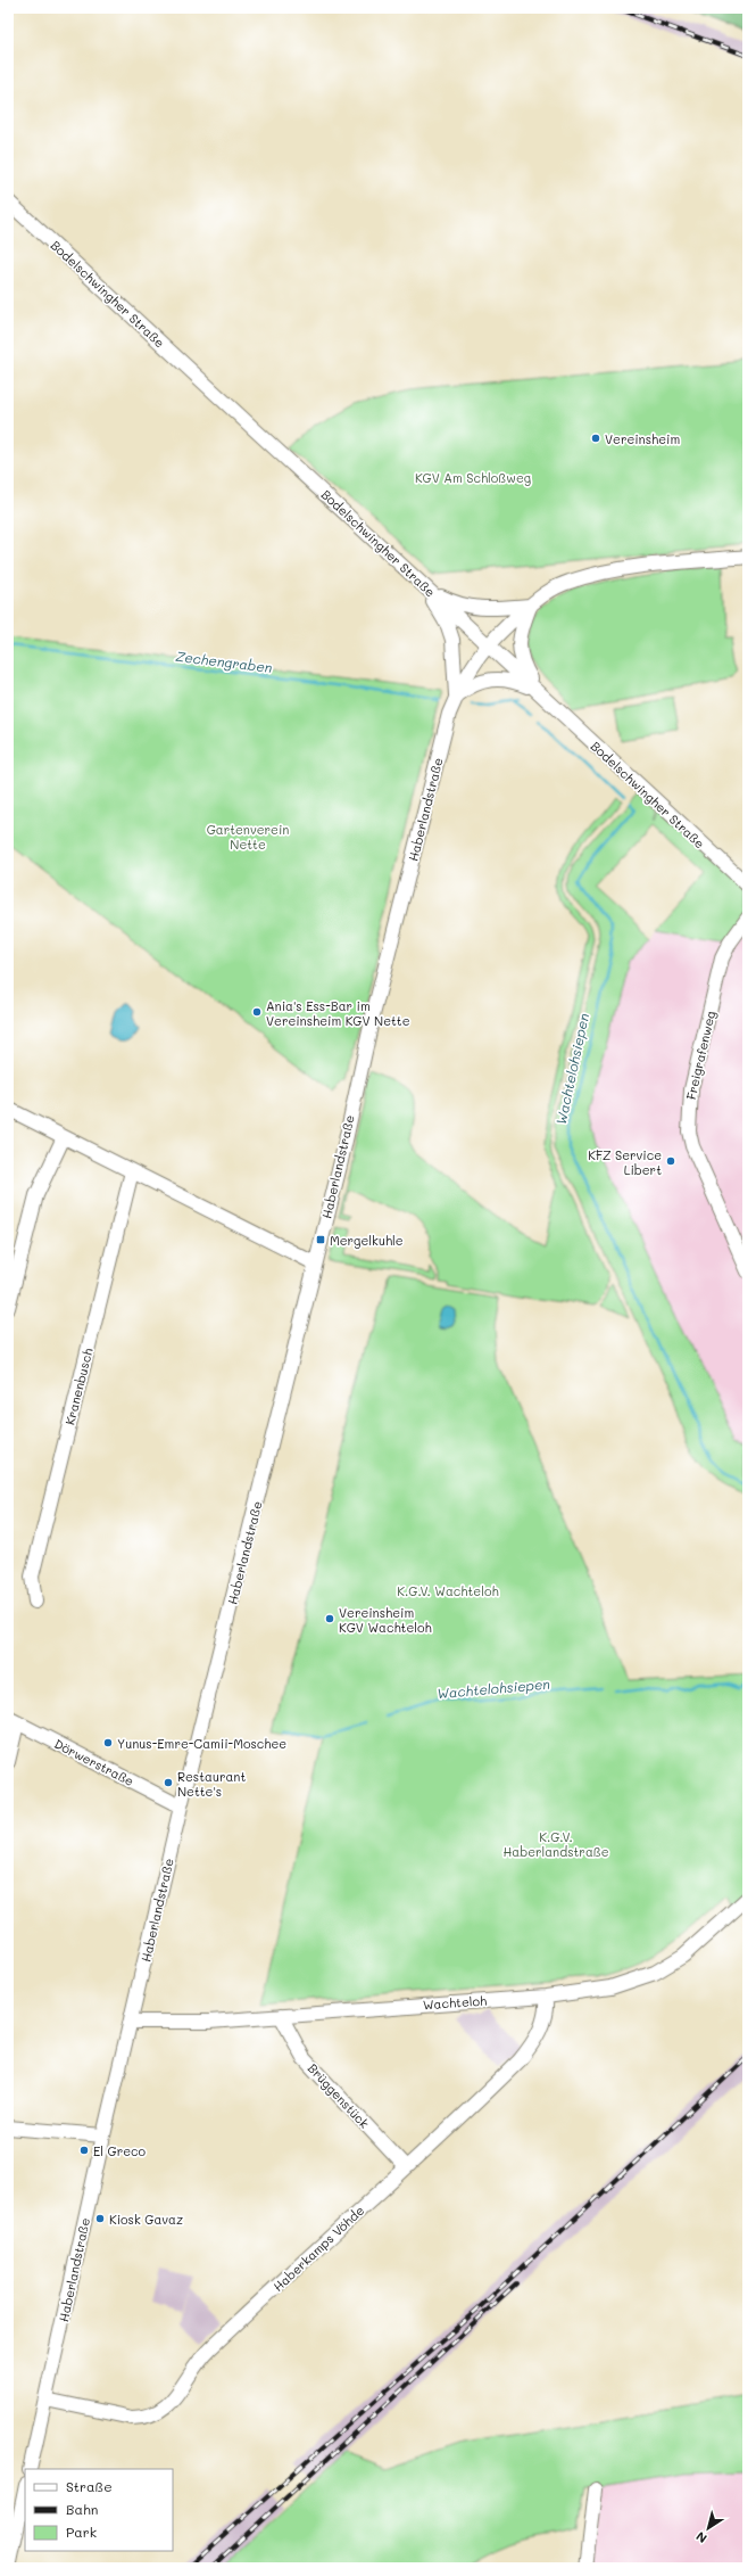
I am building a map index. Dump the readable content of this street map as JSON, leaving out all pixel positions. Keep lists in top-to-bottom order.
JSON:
{
  "streets": {
    "street": [
      "Bodelschwingher Straße",
      "Haberlandstraße",
      "Freigrafenweg",
      "Kranenbusch",
      "Dörwerstraße",
      "Wachteloh",
      "Brüggenstück",
      "Haberkamps Vöhde"
    ]
  },
  "crossings": [
    ["Bodelschwingher Straße", "Haberlandstraße"],
    ["Haberlandstraße", "Dörwerstraße"],
    ["Haberlandstraße", "Wachteloh"],
    ["Haberlandstraße", "Haberkamps Vöhde"],
    ["Wachteloh", "Brüggenstück"],
    ["Wachteloh", "Haberkamps Vöhde"],
    ["Brüggenstück", "Haberkamps Vöhde"]
  ],
  "water": ["Zechengraben", "Wachtelohsiepen"],
  "parks": [
    "KGV Am Schloßweg",
    "Gartenverein Nette",
    "K.G.V. Wachteloh",
    "K.G.V. Haberlandstraße"
  ],
  "places": {
    "other": [
      "Vereinsheim",
      "Ania's Ess-Bar im Vereinsheim KGV Nette",
      "KFZ Service Libert",
      "Vereinsheim KGV Wachteloh",
      "Yunus-Emre-Camii-Moschee",
      "Restaurant Nette's",
      "El Greco",
      "Kiosk Gavaz"
    ],
    "transit": ["Mergelkuhle"]
  },
  "legend": ["Straße", "Bahn", "Park"],
  "north": "bottom left"
}
